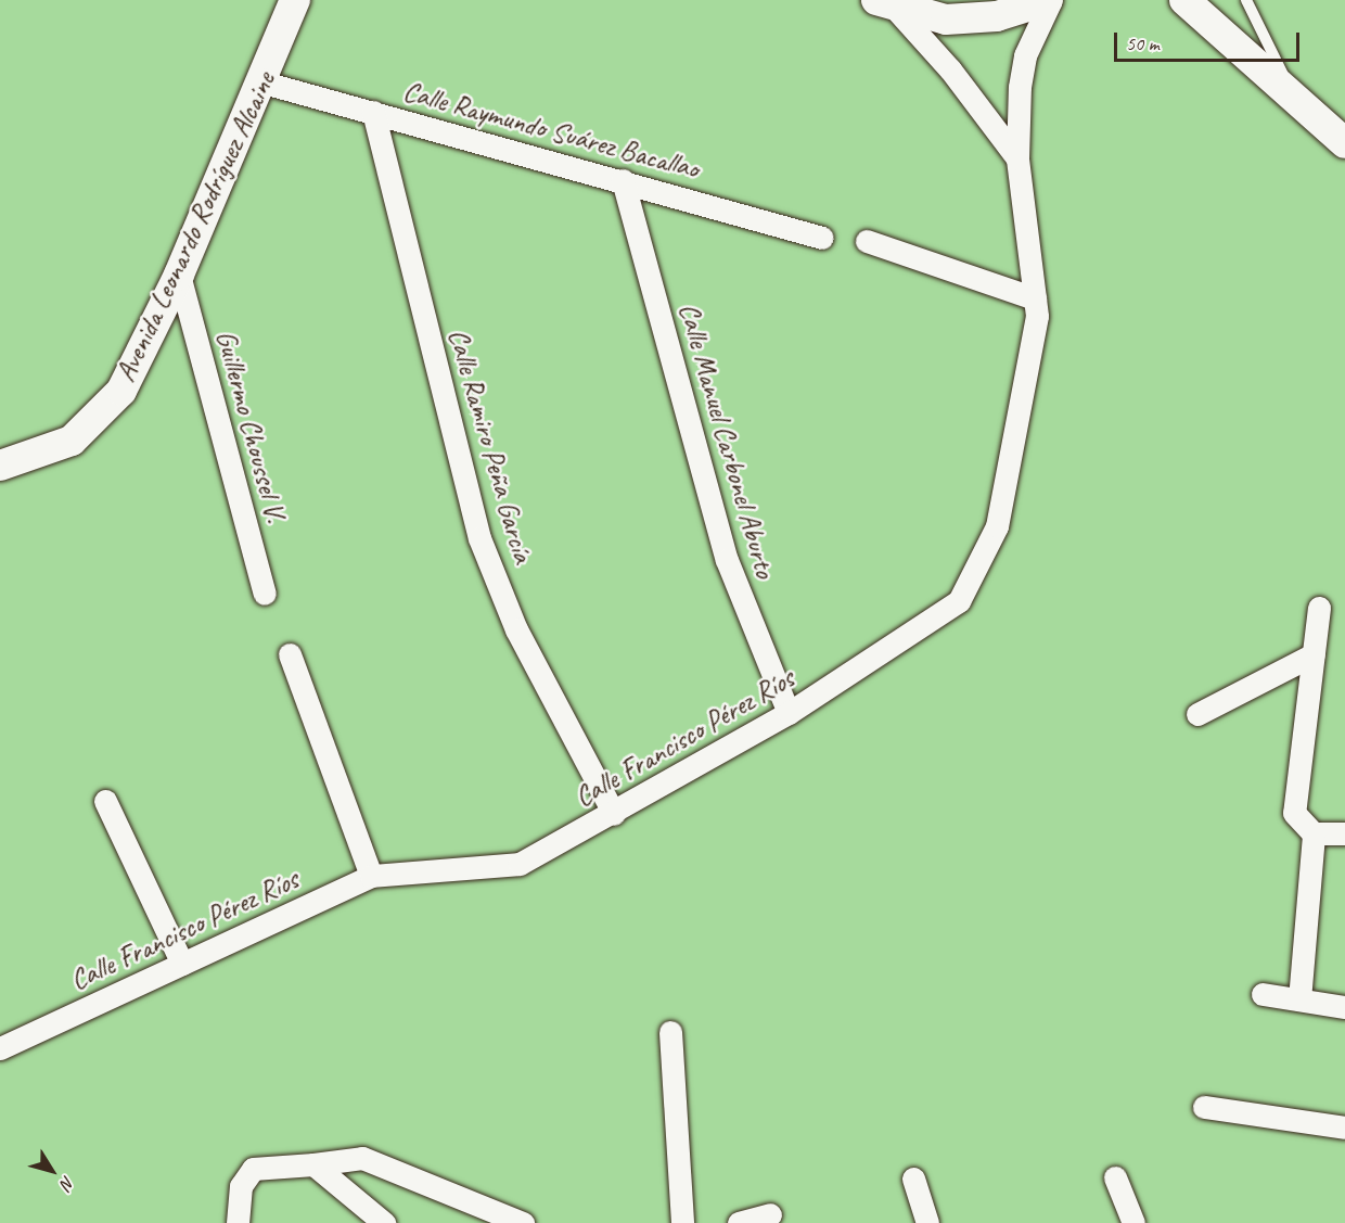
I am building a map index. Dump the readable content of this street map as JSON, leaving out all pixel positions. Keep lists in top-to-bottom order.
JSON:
{
  "streets": {
    "street": [
      "Calle Raymundo Suárez Bacallao",
      "Avenida Leonardo Rodríguez Alcaine",
      "Guillermo Choussel V.",
      "Calle Manuel Carbonel Aburto",
      "Calle Ramiro Peña García",
      "Calle Francisco Pérez Ríos"
    ]
  },
  "crossings": [
    ["Calle Raymundo Suárez Bacallao", "Avenida Leonardo Rodríguez Alcaine"],
    ["Calle Raymundo Suárez Bacallao", "Calle Manuel Carbonel Aburto"],
    ["Calle Raymundo Suárez Bacallao", "Calle Ramiro Peña García"],
    ["Avenida Leonardo Rodríguez Alcaine", "Guillermo Choussel V."],
    ["Calle Manuel Carbonel Aburto", "Calle Francisco Pérez Ríos"],
    ["Calle Ramiro Peña García", "Calle Francisco Pérez Ríos"]
  ],
  "scale_bar": "50 m",
  "north": "bottom right"
}
